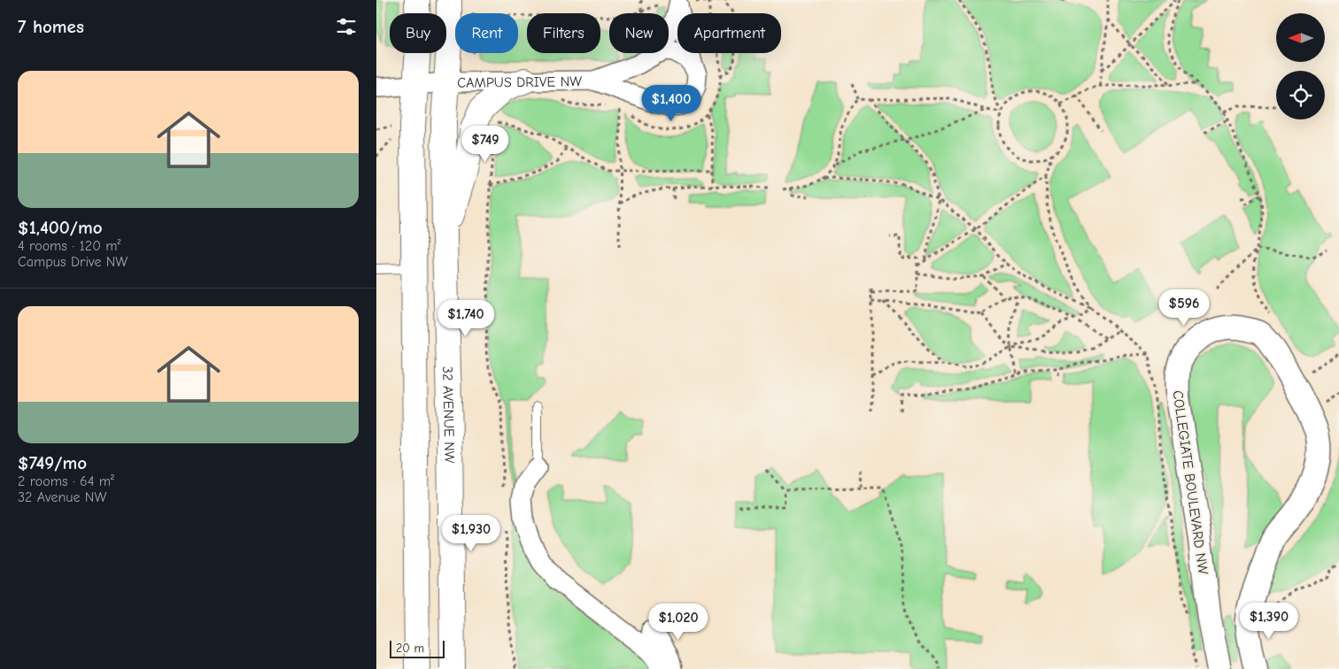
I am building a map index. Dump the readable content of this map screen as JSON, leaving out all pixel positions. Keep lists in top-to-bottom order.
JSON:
{
  "streets": {
    "main road": ["32 AVENUE NW"],
    "street": ["CAMPUS DRIVE NW", "COLLEGIATE BOULEVARD NW"]
  },
  "crossings": [
    ["CAMPUS DRIVE NW", "32 AVENUE NW"]
  ],
  "scale_bar": "20 m",
  "north": "left",
  "page": {
    "heading": "7 homes",
    "chip": [
      "Buy",
      "Rent",
      "Filters",
      "New",
      "Apartment"
    ],
    "list": [
      {
        "name": "$1,400/mo",
        "note": "4 rooms · 120 m² · Campus Drive NW"
      },
      {
        "name": "$749/mo",
        "note": "2 rooms · 64 m² · 32 Avenue NW"
      }
    ],
    "price": [
      "$1,400",
      "$749",
      "$596",
      "$1,740",
      "$1,930",
      "$1,390",
      "$1,020"
    ],
    "scale": "20 m"
  }
}
